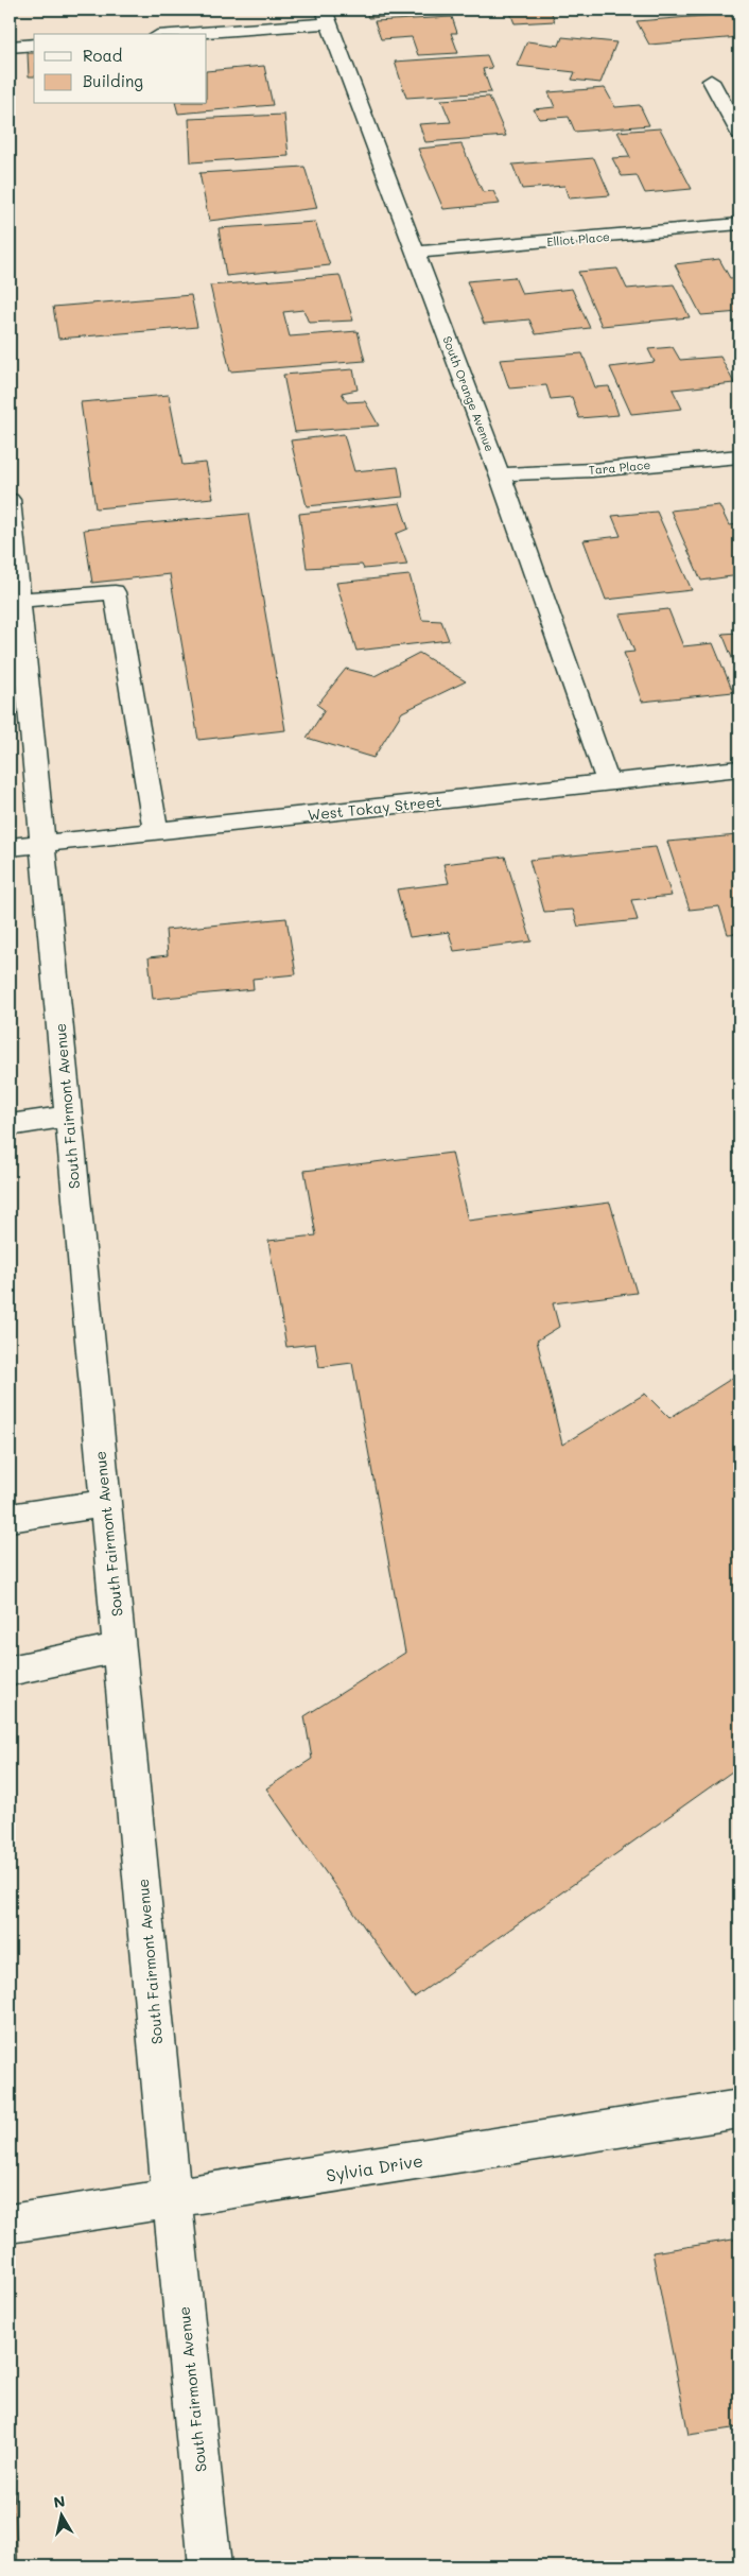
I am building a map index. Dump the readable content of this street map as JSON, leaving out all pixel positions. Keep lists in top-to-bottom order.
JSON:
{
  "streets": {
    "street": [
      "Elliot Place",
      "South Orange Avenue",
      "Tara Place",
      "West Tokay Street",
      "South Fairmont Avenue",
      "Sylvia Drive"
    ]
  },
  "crossings": [
    ["Elliot Place", "South Orange Avenue"],
    ["South Orange Avenue", "Tara Place"],
    ["South Orange Avenue", "West Tokay Street"],
    ["West Tokay Street", "South Fairmont Avenue"],
    ["South Fairmont Avenue", "Sylvia Drive"]
  ],
  "legend": ["Road", "Building"],
  "north": "top"
}
